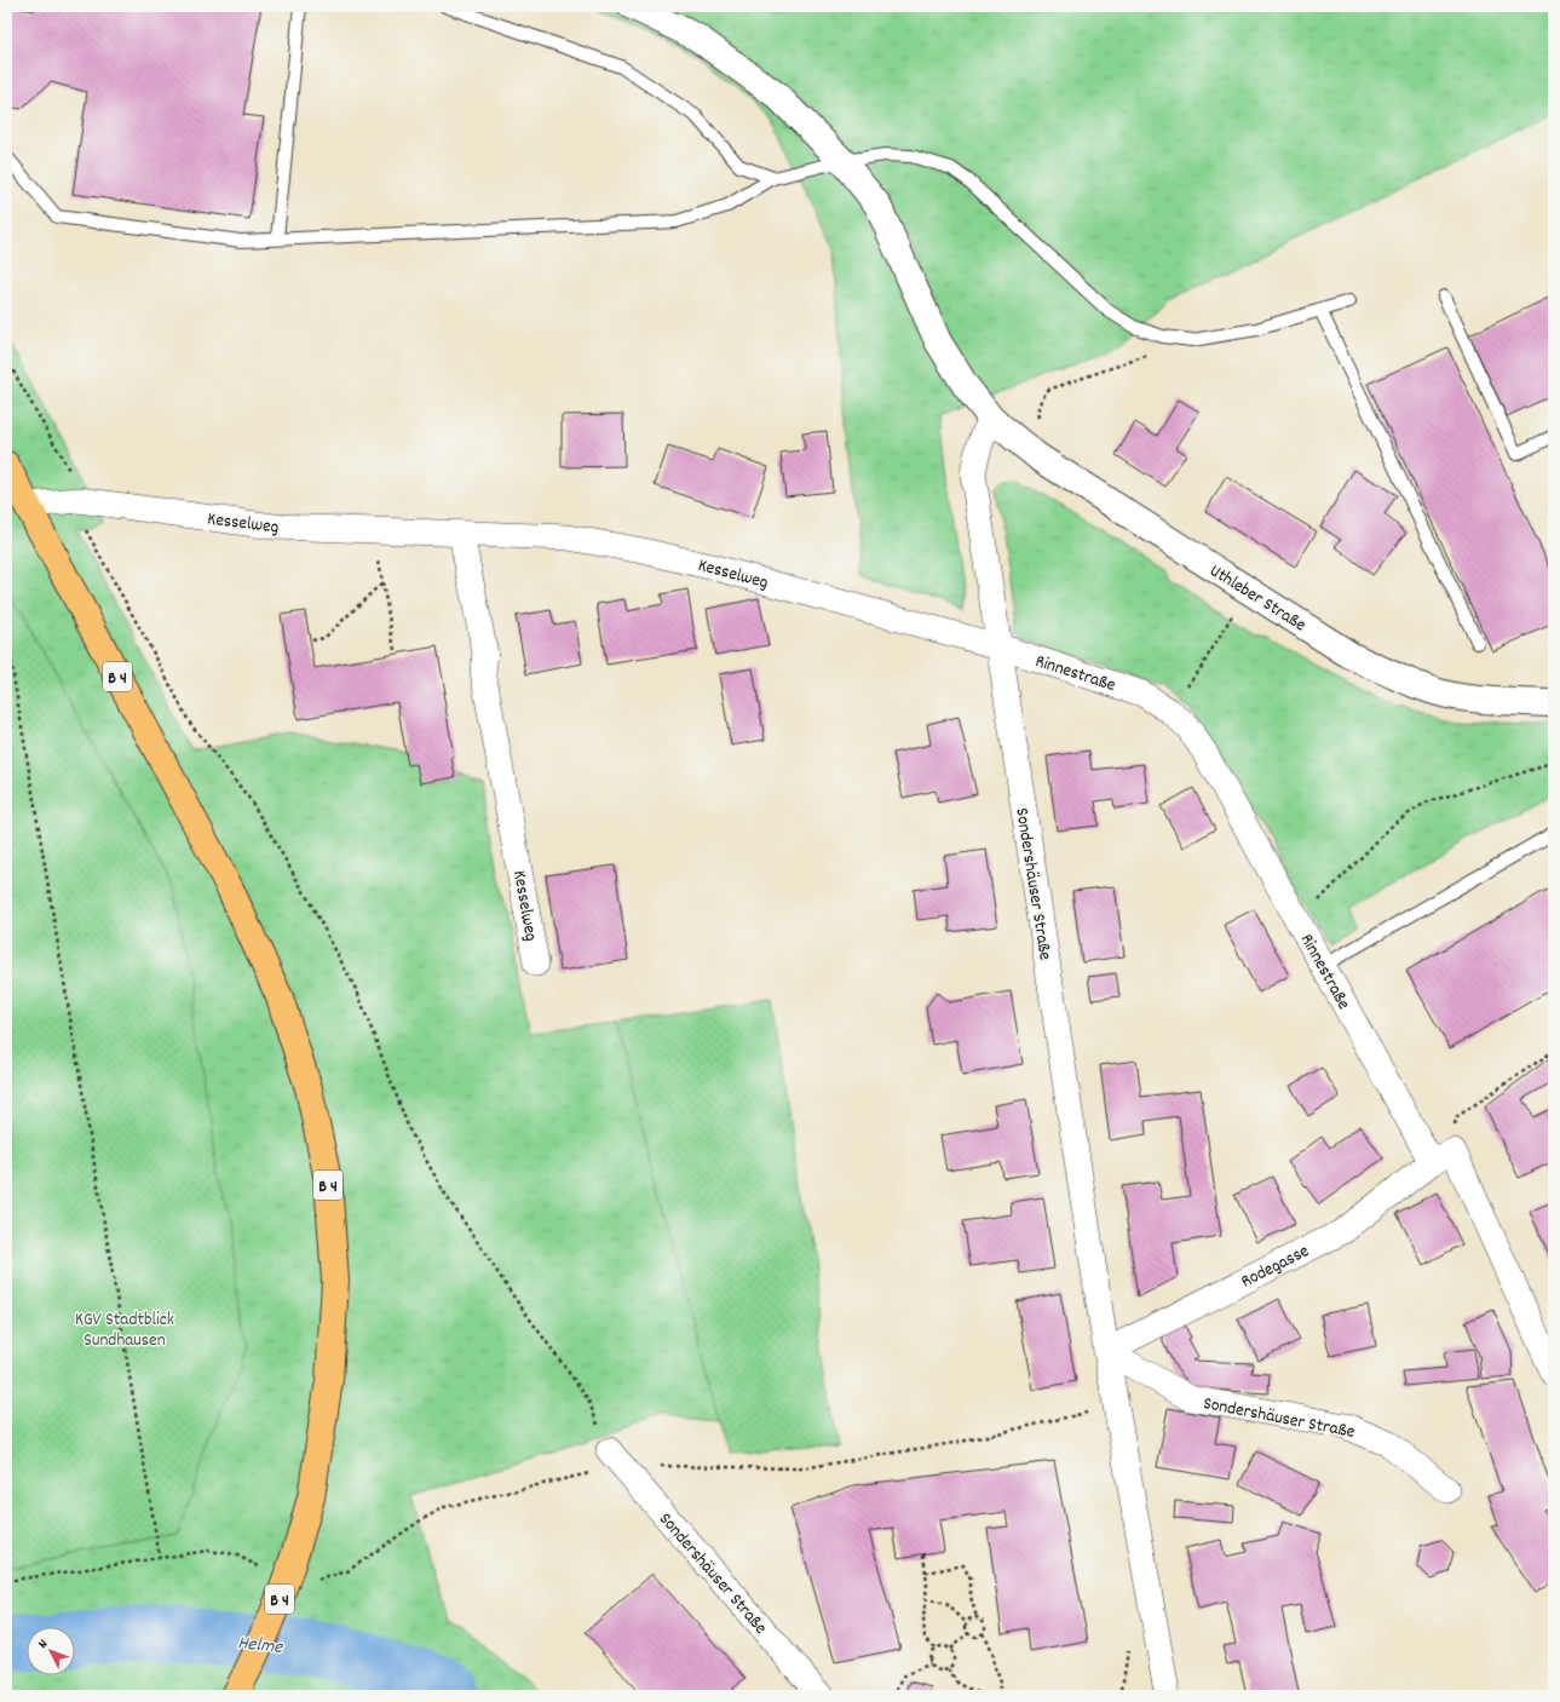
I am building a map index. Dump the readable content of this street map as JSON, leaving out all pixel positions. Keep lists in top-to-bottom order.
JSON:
{
  "streets": {
    "main road": ["B 4"],
    "street": [
      "Kesselweg",
      "Uthleber Straße",
      "Rinnestraße",
      "Sondershäuser Straße",
      "Rodegasse"
    ]
  },
  "crossings": [
    ["Kesselweg", "Rinnestraße"],
    ["Kesselweg", "B 4"],
    ["Kesselweg", "Sondershäuser Straße"],
    ["Uthleber Straße", "Sondershäuser Straße"],
    ["Rinnestraße", "Sondershäuser Straße"],
    ["Rinnestraße", "Rodegasse"],
    ["Sondershäuser Straße", "Rodegasse"]
  ],
  "water": ["Helme"],
  "parks": ["KGV Stadtblick Sundhausen"],
  "north": "top left"
}
